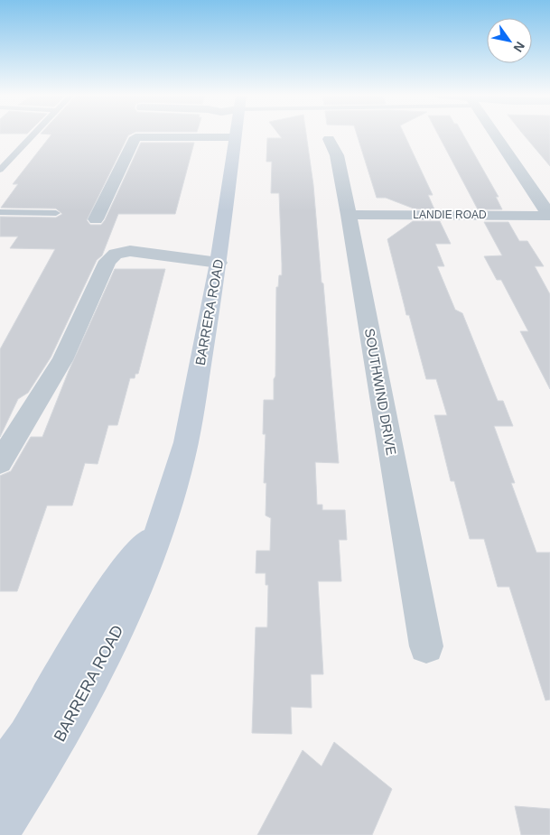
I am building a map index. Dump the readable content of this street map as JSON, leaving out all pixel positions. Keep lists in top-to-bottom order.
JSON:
{
  "streets": {
    "street": ["LANDIE ROAD", "BARRERA ROAD", "SOUTHWIND DRIVE"]
  },
  "crossings": [
    ["LANDIE ROAD", "SOUTHWIND DRIVE"]
  ],
  "north": "bottom right"
}
